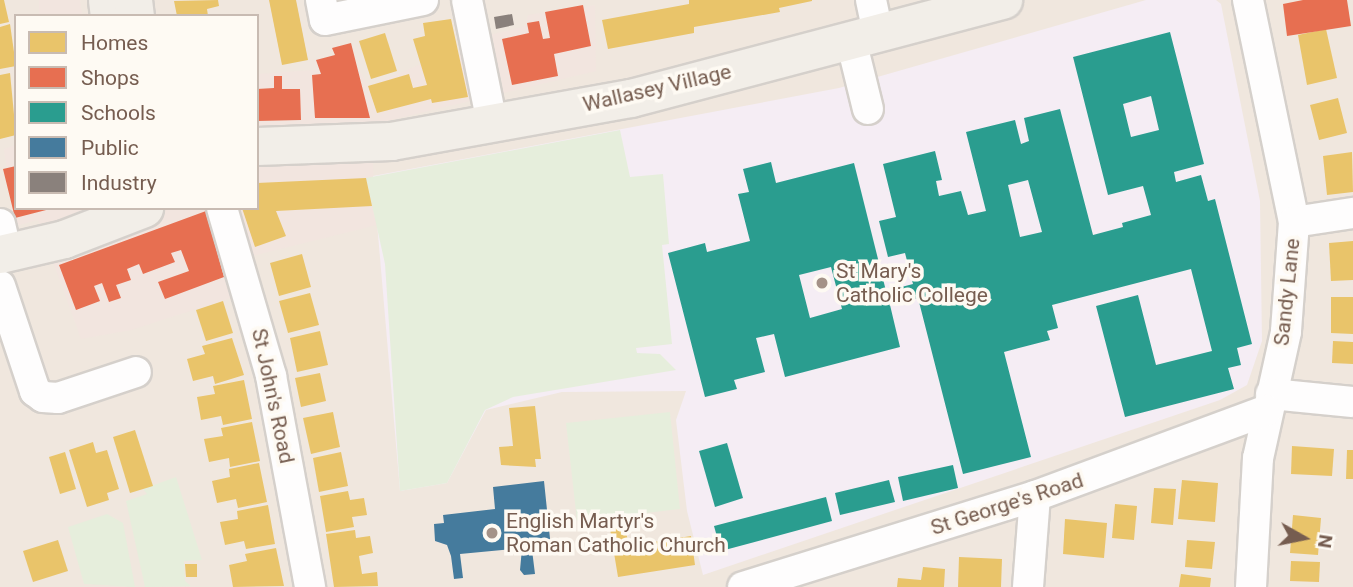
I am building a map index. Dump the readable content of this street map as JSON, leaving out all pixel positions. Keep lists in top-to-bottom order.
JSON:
{
  "streets": {
    "main road": ["Wallasey Village"],
    "street": ["Sandy Lane", "St John's Road", "St George's Road"]
  },
  "crossings": [
    ["Sandy Lane", "St George's Road"]
  ],
  "places": ["St Mary's Catholic College", "English Martyr's Roman Catholic Church"],
  "legend": [
    "Homes",
    "Shops",
    "Schools",
    "Public",
    "Industry"
  ],
  "north": "right"
}
